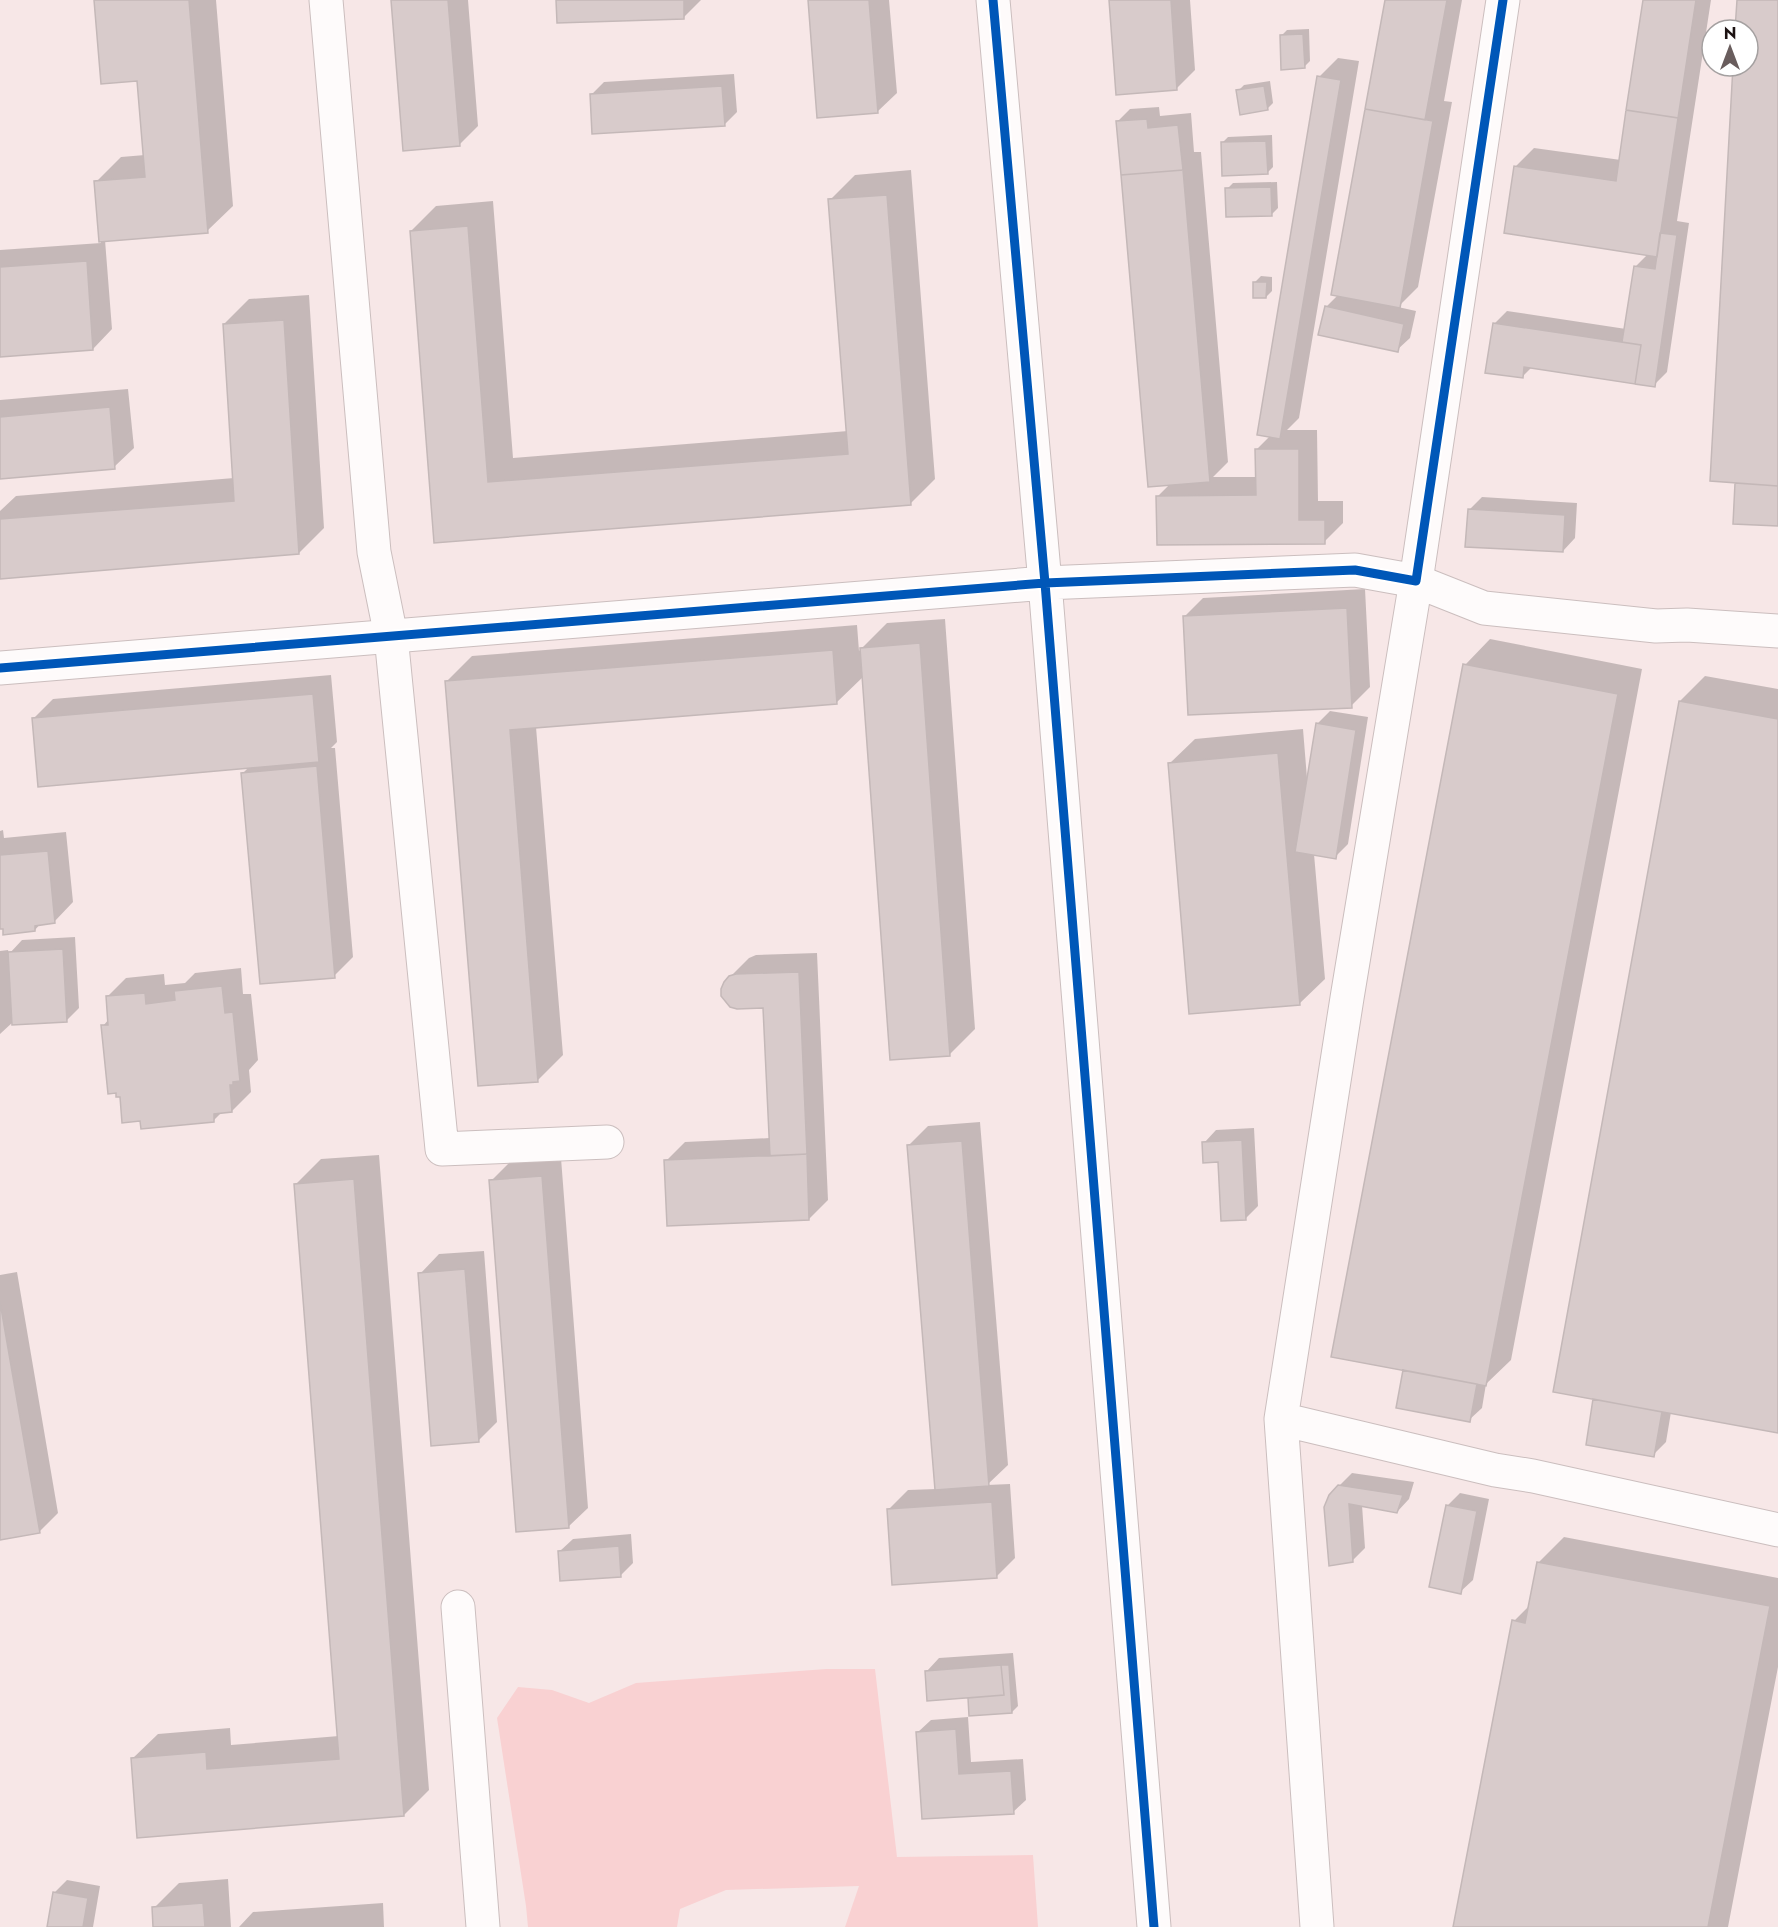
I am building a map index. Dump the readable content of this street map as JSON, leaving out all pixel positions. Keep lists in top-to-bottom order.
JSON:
{
  "north": "top"
}
